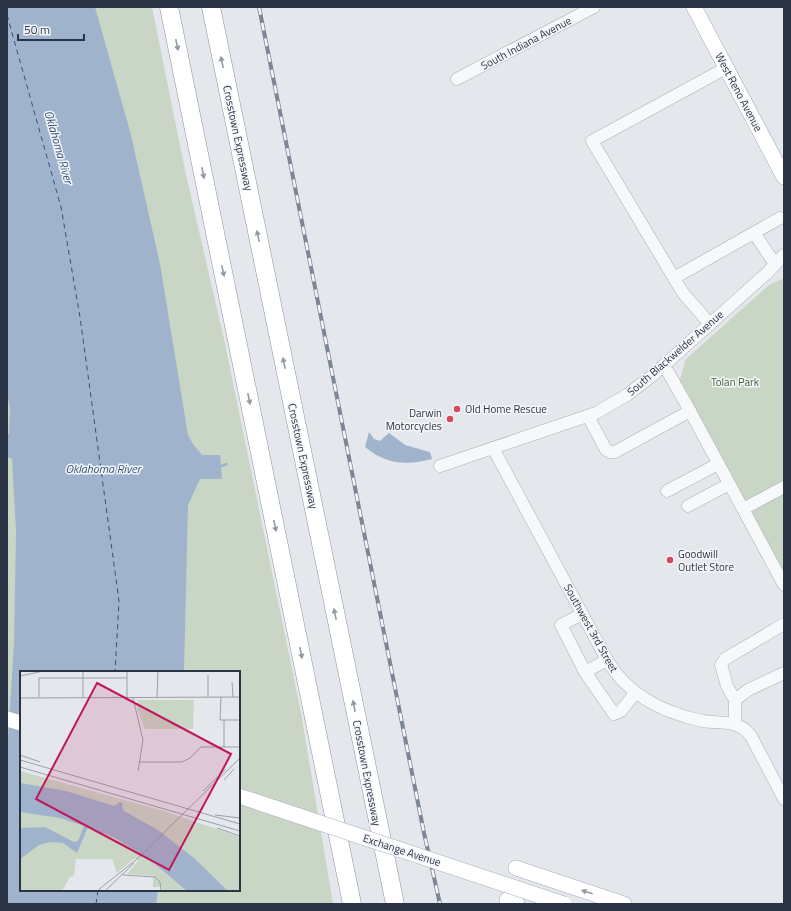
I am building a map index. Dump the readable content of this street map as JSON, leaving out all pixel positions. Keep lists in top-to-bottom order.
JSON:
{
  "streets": {
    "highway": ["Crosstown Expressway"],
    "main road": ["West Reno Avenue", "Exchange Avenue"],
    "street": ["South Indiana Avenue", "South Blackwelder Avenue", "Southwest 3rd Street"]
  },
  "crossings": [
    ["South Blackwelder Avenue", "Southwest 3rd Street"]
  ],
  "water": ["Oklahoma River"],
  "parks": ["Tolan Park"],
  "places": ["Old Home Rescue", "Darwin Motorcycles", "Goodwill Outlet Store"],
  "scale_bar": "50 m"
}
